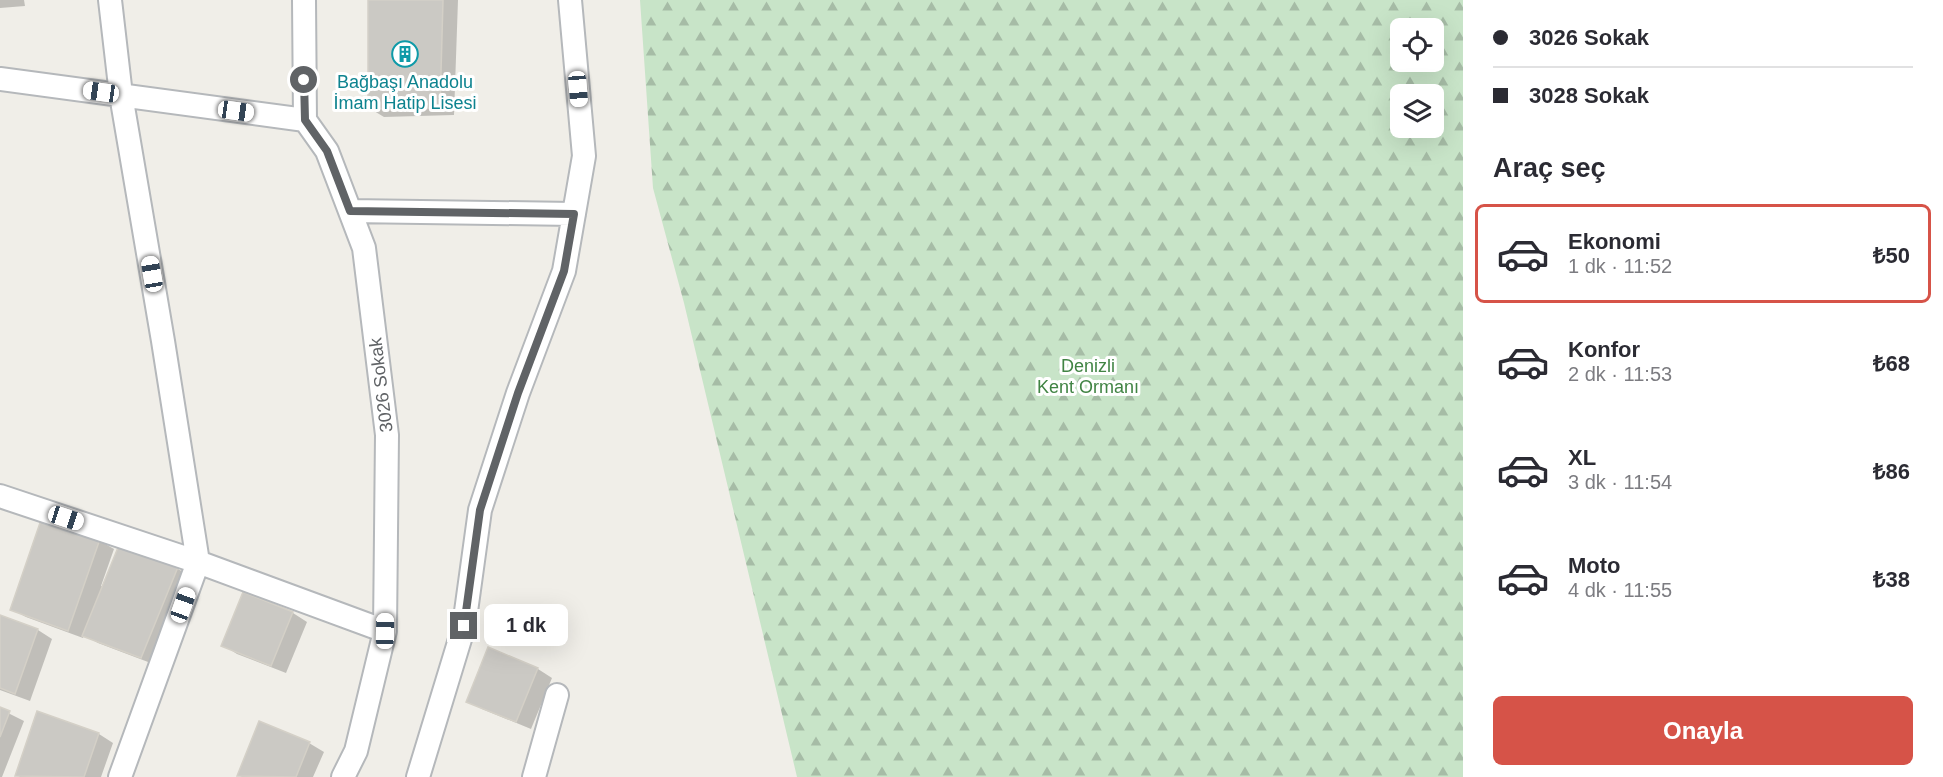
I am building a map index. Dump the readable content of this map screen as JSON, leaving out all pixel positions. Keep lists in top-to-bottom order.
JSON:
{
  "streets": {
    "street": ["3026 Sokak"]
  },
  "parks": ["Denizli Kent Ormanı"],
  "places": {
    "building": ["Bağbaşı Anadolu İmam Hatip Lisesi"]
  },
  "page": {
    "banner": ["3026 Sokak", "3028 Sokak"],
    "heading": "Araç seç",
    "list": [
      {
        "name": "Ekonomi",
        "note": "1 dk · 11:52",
        "value": "₺50"
      },
      {
        "name": "Konfor",
        "note": "2 dk · 11:53",
        "value": "₺68"
      },
      {
        "name": "XL",
        "note": "3 dk · 11:54",
        "value": "₺86"
      },
      {
        "name": "Moto",
        "note": "4 dk · 11:55",
        "value": "₺38"
      }
    ],
    "bubble": "1 dk",
    "buttons": "Onayla"
  }
}
